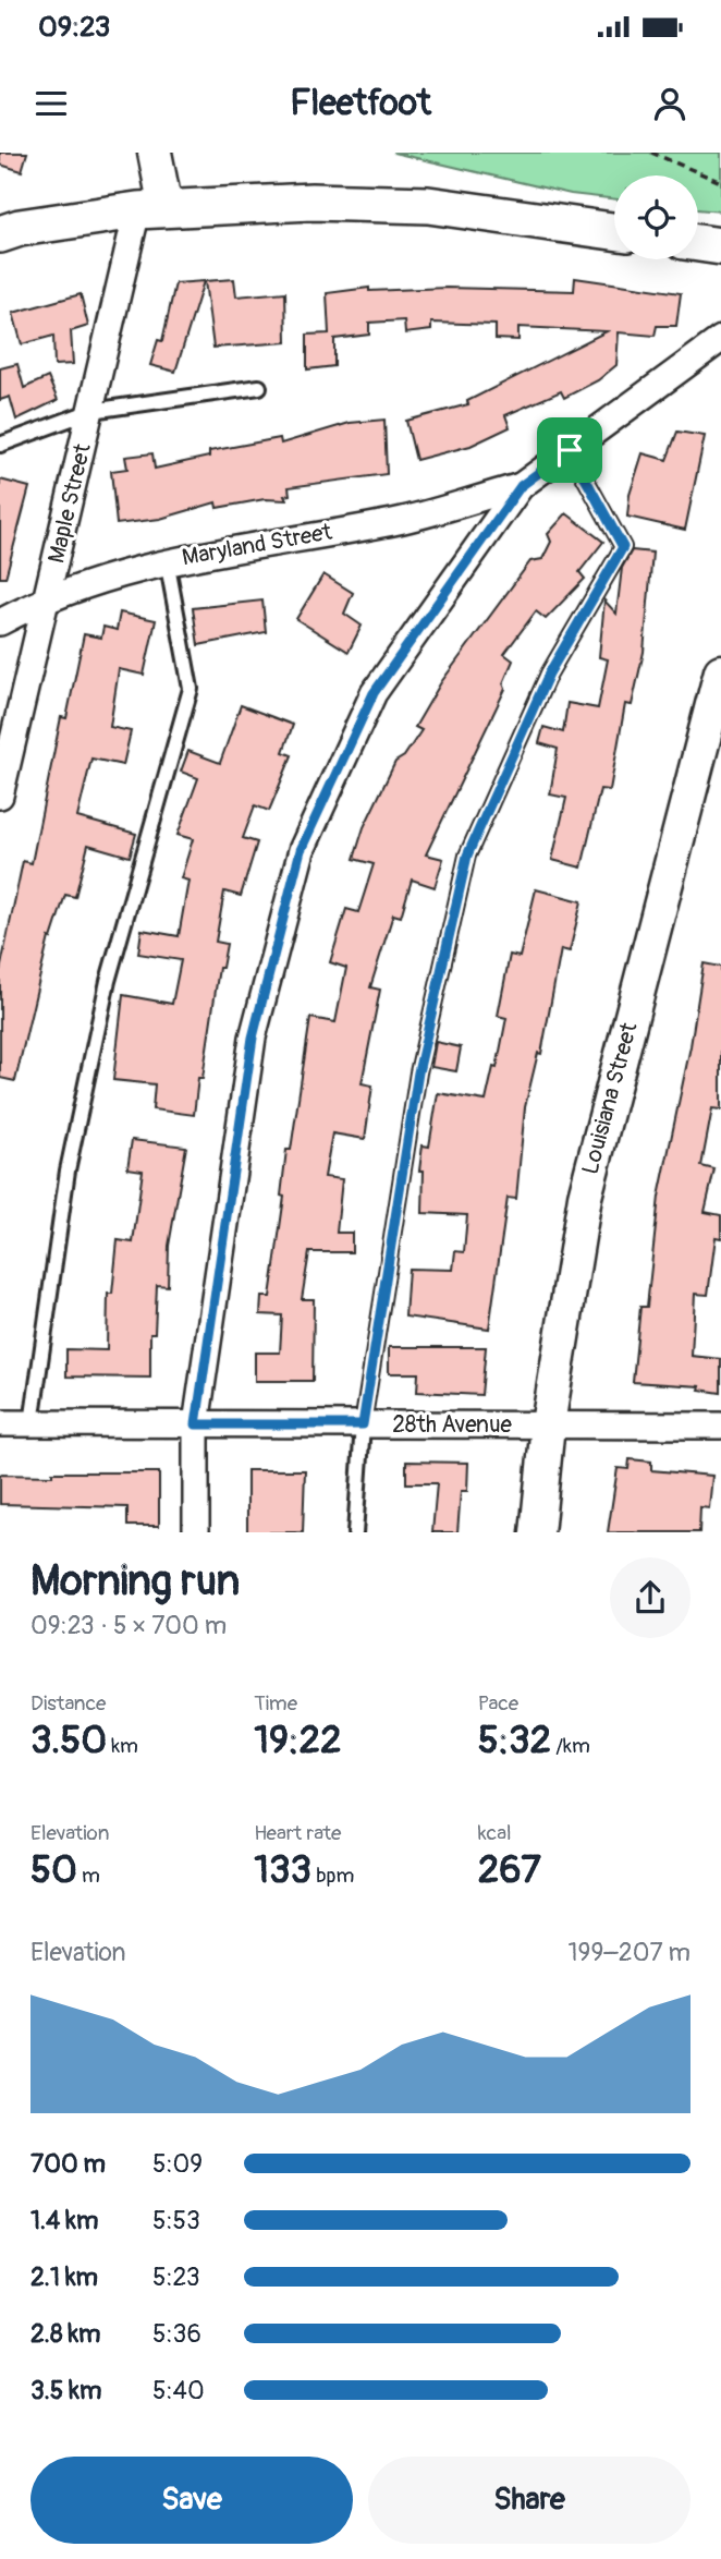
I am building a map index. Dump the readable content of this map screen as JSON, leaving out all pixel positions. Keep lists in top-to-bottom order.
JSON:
{
  "streets": {
    "street": [
      "Maple Street",
      "Maryland Street",
      "Louisiana Street",
      "28th Avenue"
    ]
  },
  "crossings": [
    ["Maple Street", "Maryland Street"],
    ["Louisiana Street", "28th Avenue"]
  ],
  "page": {
    "status": "09:23",
    "header": "Fleetfoot",
    "heading": ["Morning run", "09:23 · 5 × 700 m"],
    "stats": [
      ["Distance", "3.50 km"],
      ["Time", "19:22"],
      ["Pace", "5:32 /km"],
      ["Elevation", "50 m"],
      ["Heart rate", "133 bpm"],
      ["kcal", "267"]
    ],
    "chart": ["Elevation", "199–207 m"],
    "list": [
      {
        "name": "700 m",
        "note": "5:09"
      },
      {
        "name": "1.4 km",
        "note": "5:53"
      },
      {
        "name": "2.1 km",
        "note": "5:23"
      },
      {
        "name": "2.8 km",
        "note": "5:36"
      },
      {
        "name": "3.5 km",
        "note": "5:40"
      }
    ],
    "buttons": ["Save", "Share"]
  }
}
